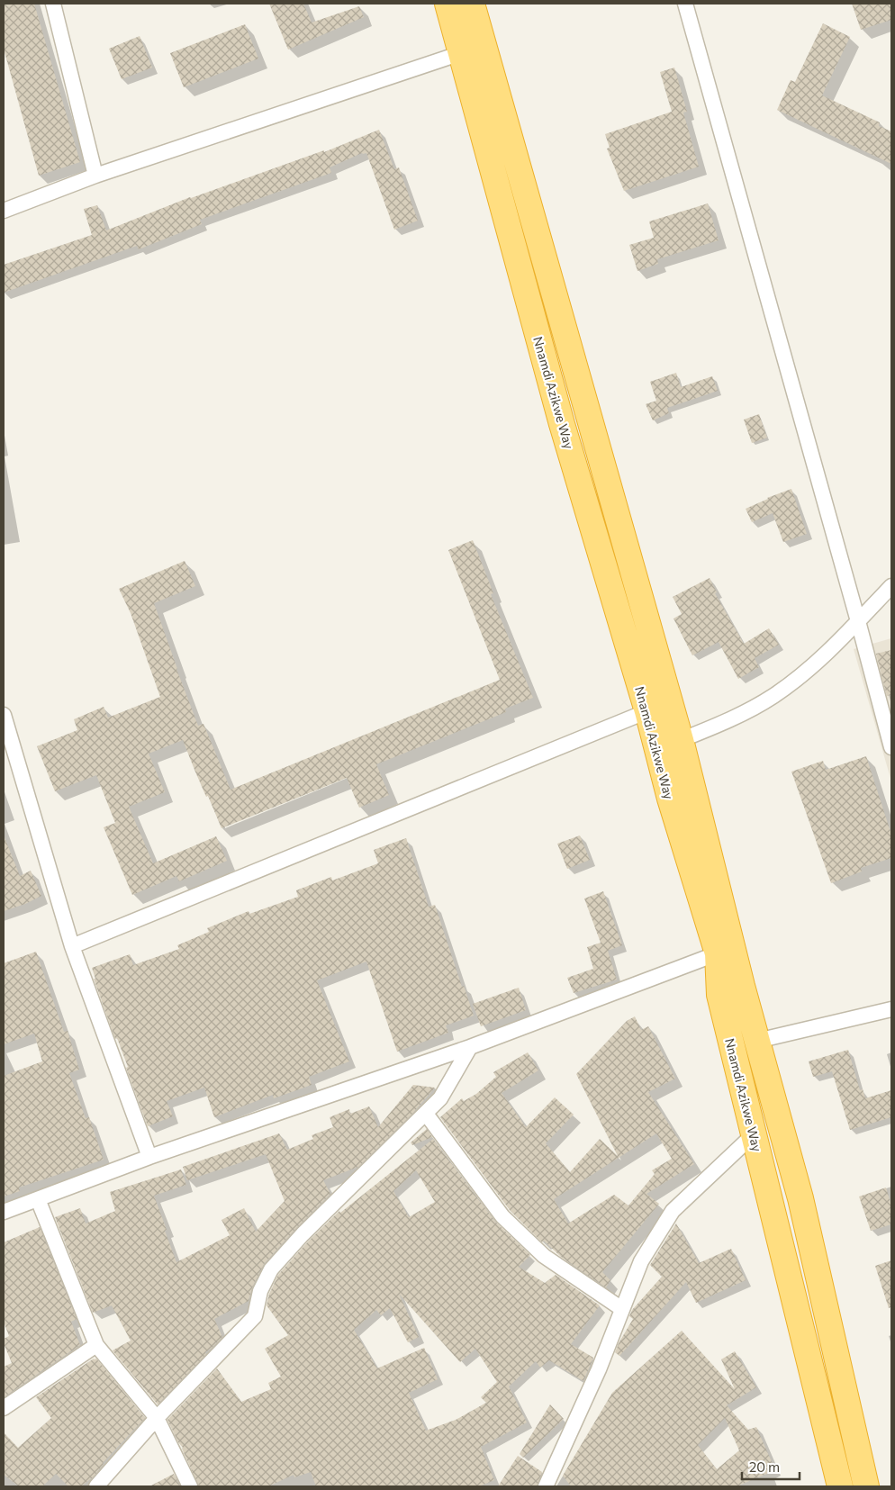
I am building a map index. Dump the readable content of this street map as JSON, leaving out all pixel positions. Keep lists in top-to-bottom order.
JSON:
{
  "streets": {
    "highway": ["Nnamdi Azikwe Way"]
  },
  "scale_bar": "20 m"
}
